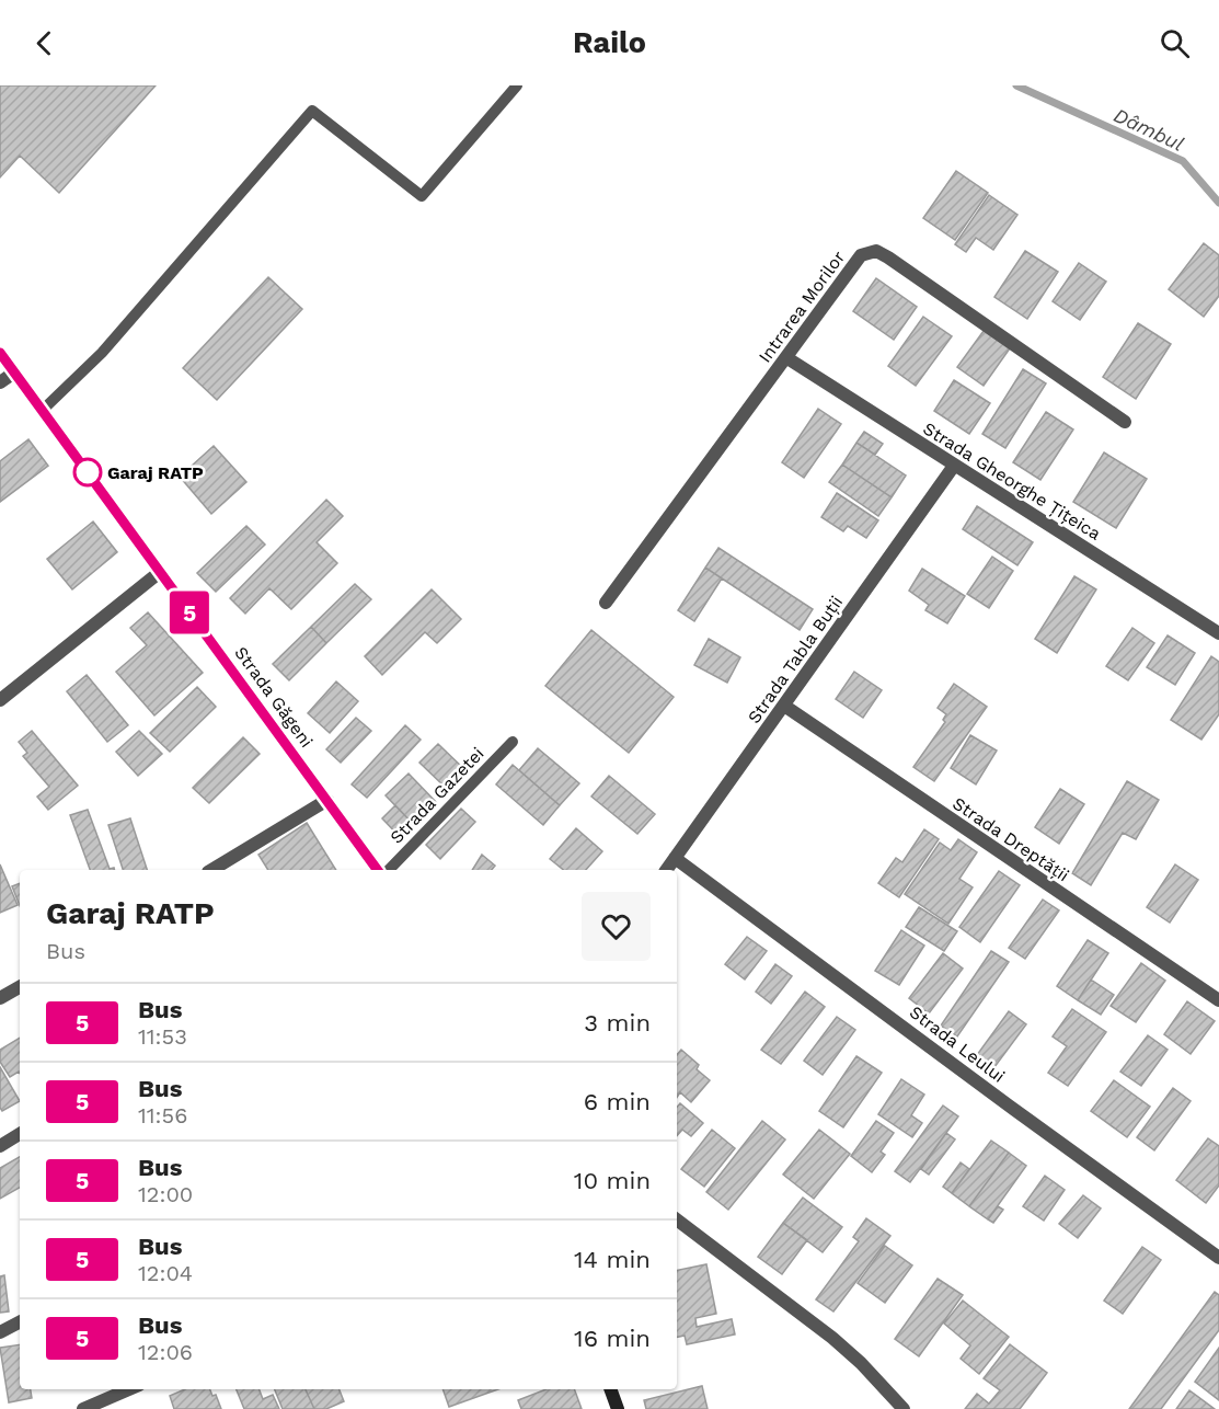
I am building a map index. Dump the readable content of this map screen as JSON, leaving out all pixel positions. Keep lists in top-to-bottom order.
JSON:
{
  "streets": {
    "main road": ["Strada Găgeni"],
    "street": [
      "Intrarea Morilor",
      "Strada Gheorghe Țițeica",
      "Strada Tabla Buții",
      "Strada Dreptății",
      "Strada Leului"
    ],
    "lane": ["Strada Gazetei"]
  },
  "crossings": [
    ["Intrarea Morilor", "Strada Gheorghe Țițeica"],
    ["Strada Gheorghe Țițeica", "Strada Tabla Buții"],
    ["Strada Tabla Buții", "Strada Dreptății"],
    ["Strada Tabla Buții", "Strada Leului"]
  ],
  "water": ["Dâmbul"],
  "places": ["Garaj RATP"],
  "lines": ["bus line 5"],
  "page": {
    "header": "Railo",
    "on_map": "5",
    "heading": ["Garaj RATP", "Bus"],
    "list": [
      {
        "mark": "5",
        "name": "Bus",
        "note": "11:53",
        "value": "3 min"
      },
      {
        "mark": "5",
        "name": "Bus",
        "note": "11:56",
        "value": "6 min"
      },
      {
        "mark": "5",
        "name": "Bus",
        "note": "12:00",
        "value": "10 min"
      },
      {
        "mark": "5",
        "name": "Bus",
        "note": "12:04",
        "value": "14 min"
      },
      {
        "mark": "5",
        "name": "Bus",
        "note": "12:06",
        "value": "16 min"
      }
    ]
  }
}
